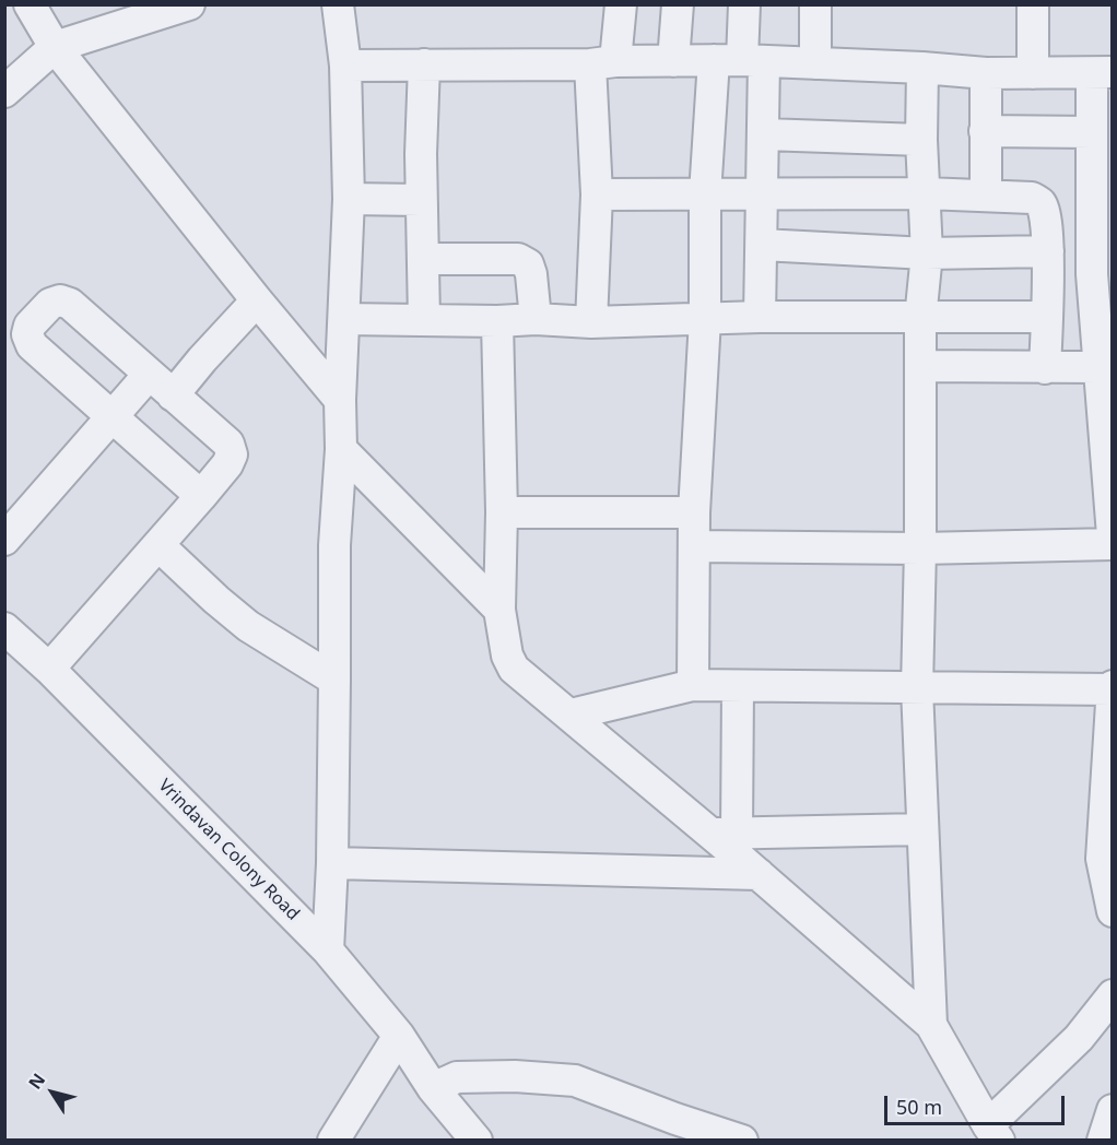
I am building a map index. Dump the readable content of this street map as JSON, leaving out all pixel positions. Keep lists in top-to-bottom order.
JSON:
{
  "streets": {
    "street": ["Vrindavan Colony Road"]
  },
  "scale_bar": "50 m",
  "north": "top left"
}
